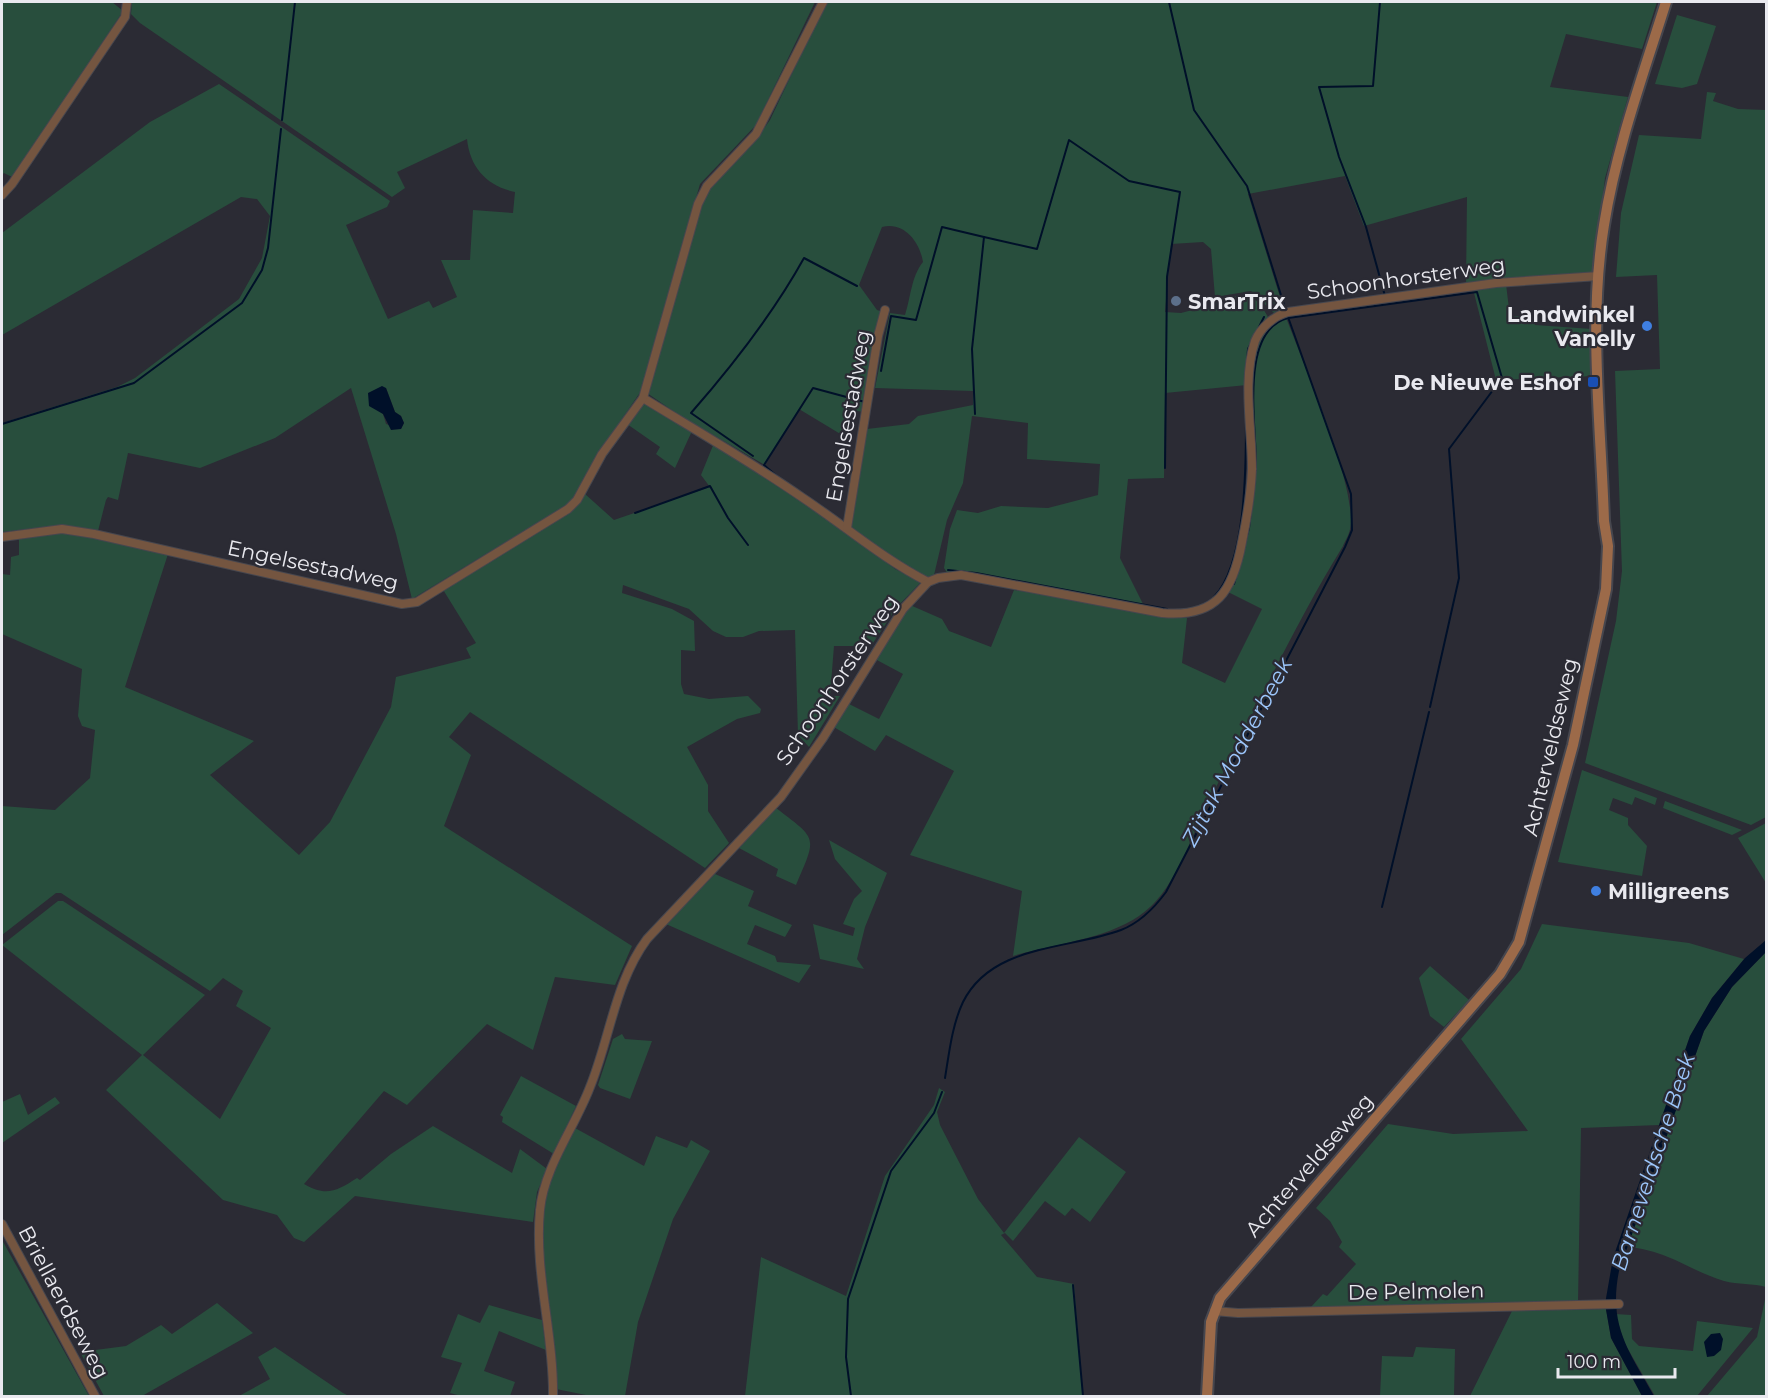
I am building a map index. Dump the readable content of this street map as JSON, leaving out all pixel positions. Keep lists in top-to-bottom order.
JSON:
{
  "streets": {
    "street": [
      "Schoonhorsterweg",
      "Engelsestadweg",
      "Achterveldseweg",
      "De Pelmolen",
      "Briellaerdseweg"
    ]
  },
  "crossings": [
    ["Schoonhorsterweg", "Engelsestadweg"],
    ["Schoonhorsterweg", "Achterveldseweg"],
    ["Achterveldseweg", "De Pelmolen"]
  ],
  "water": ["Zijtak Modderbeek", "Barneveldsche Beek"],
  "places": {
    "other": ["SmarTrix", "Landwinkel Vanelly", "Milligreens"],
    "transit": ["De Nieuwe Eshof"]
  },
  "scale_bar": "100 m"
}
